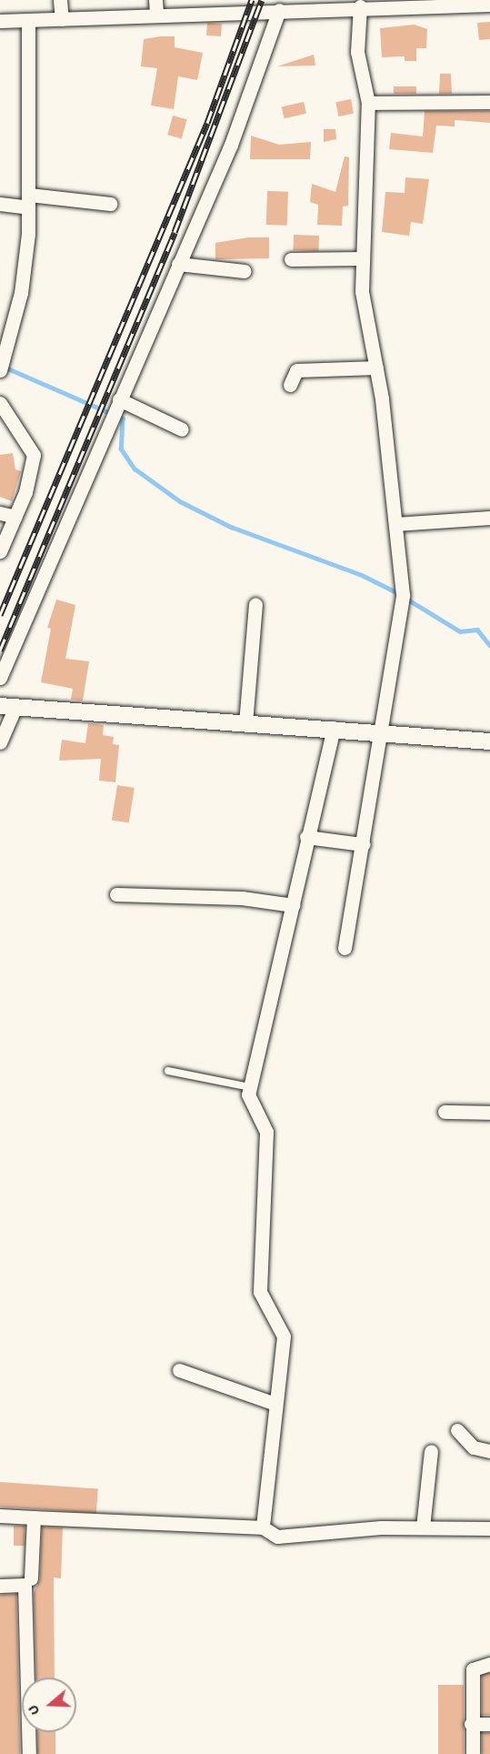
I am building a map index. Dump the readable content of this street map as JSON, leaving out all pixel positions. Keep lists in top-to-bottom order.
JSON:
{
  "north": "left"
}
